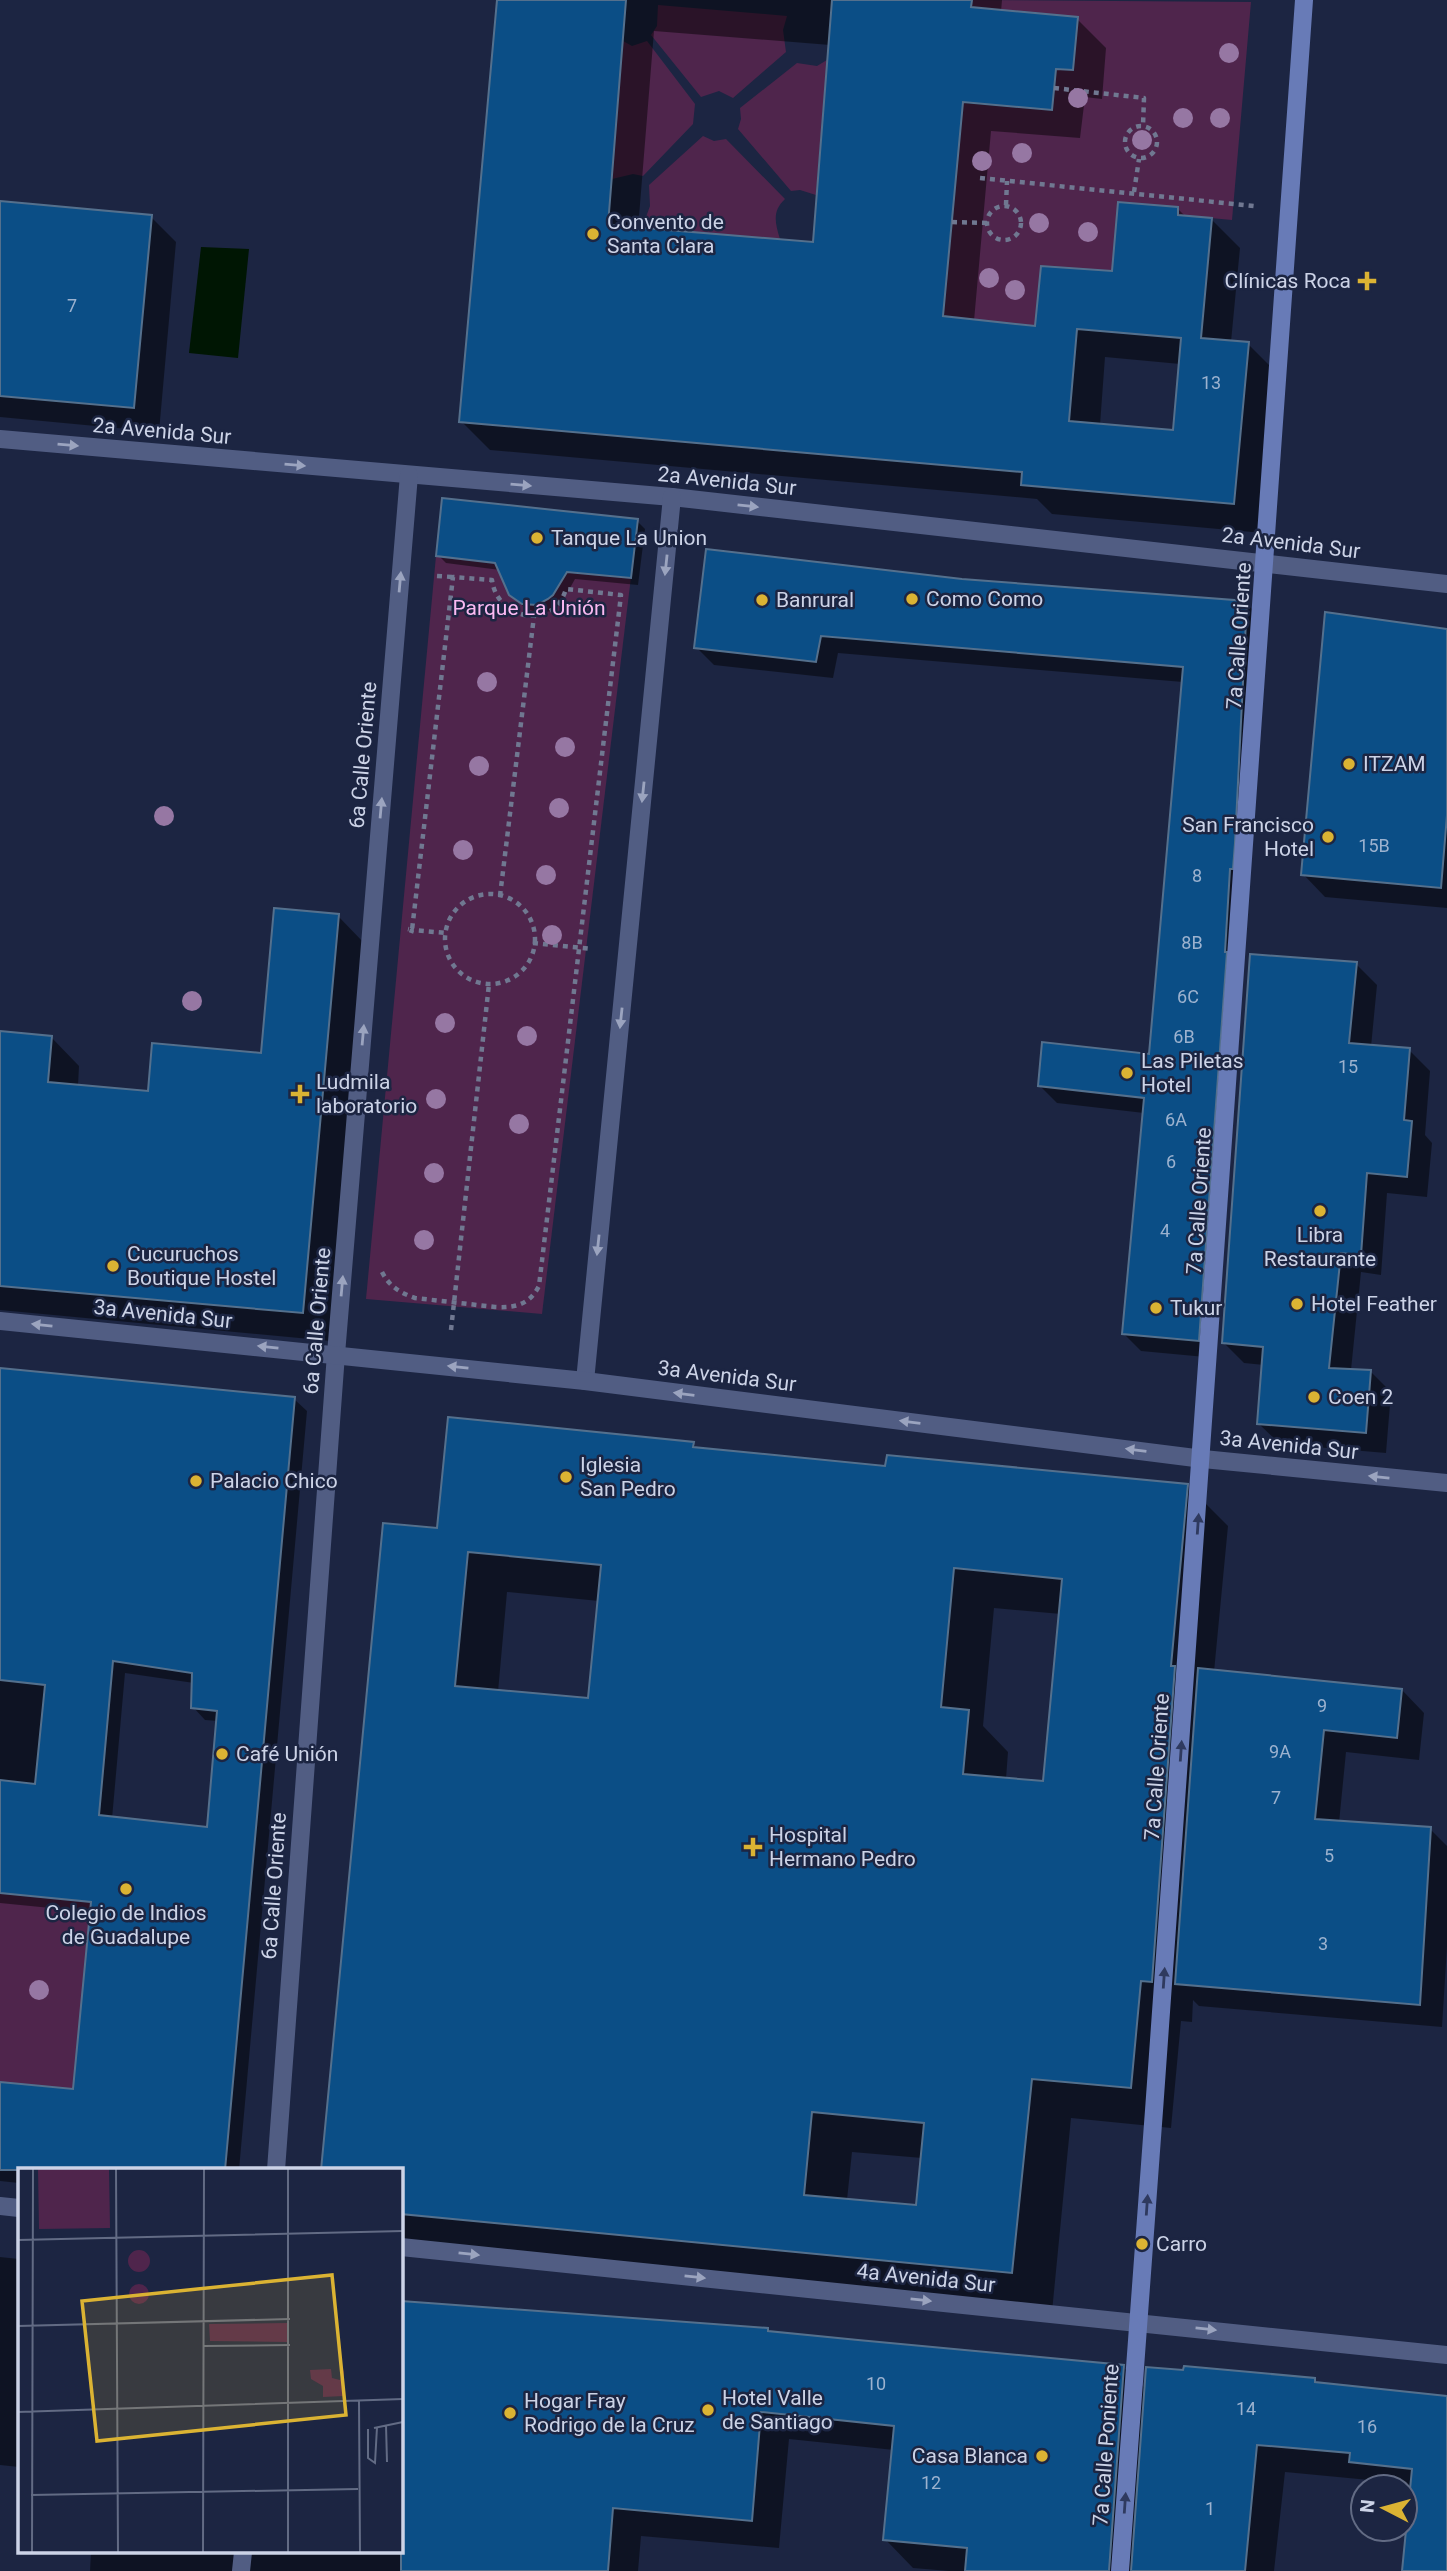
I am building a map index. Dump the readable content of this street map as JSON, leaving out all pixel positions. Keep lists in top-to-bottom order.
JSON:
{
  "streets": {
    "main road": ["7a Calle Oriente", "7a Calle Poniente"],
    "street": [
      "2a Avenida Sur",
      "6a Calle Oriente",
      "3a Avenida Sur",
      "4a Avenida Sur"
    ]
  },
  "crossings": [
    ["2a Avenida Sur", "7a Calle Oriente"],
    ["2a Avenida Sur", "6a Calle Oriente"],
    ["7a Calle Oriente", "3a Avenida Sur"],
    ["7a Calle Oriente", "4a Avenida Sur"],
    ["7a Calle Oriente", "7a Calle Poniente"],
    ["6a Calle Oriente", "3a Avenida Sur"],
    ["4a Avenida Sur", "7a Calle Poniente"]
  ],
  "one_way": [
    "2a Avenida Sur",
    "7a Calle Oriente",
    "6a Calle Oriente",
    "3a Avenida Sur",
    "4a Avenida Sur",
    "7a Calle Poniente"
  ],
  "parks": ["Parque La Unión"],
  "places": {
    "other": [
      "Convento de Santa Clara",
      "Tanque La Union",
      "Como Como",
      "Banrural",
      "ITZAM",
      "San Francisco Hotel",
      "Las Piletas Hotel",
      "Libra Restaurante",
      "Cucuruchos Boutique Hostel",
      "Hotel Feather",
      "Tukur",
      "Coen 2",
      "Iglesia San Pedro",
      "Palacio Chico",
      "Café Unión",
      "Colegio de Indios de Guadalupe",
      "Carro",
      "Hotel Valle de Santiago",
      "Hogar Fray Rodrigo de la Cruz",
      "Casa Blanca"
    ],
    "health": ["Clínicas Roca", "Ludmila laboratorio", "Hospital Hermano Pedro"]
  },
  "house_numbers": [
    "7",
    "13",
    "15B",
    "8",
    "8B",
    "6C",
    "6B",
    "15",
    "6A",
    "6",
    "4",
    "9",
    "9A",
    "7",
    "5",
    "3",
    "10",
    "14",
    "16",
    "12",
    "1"
  ],
  "north": "left"
}
